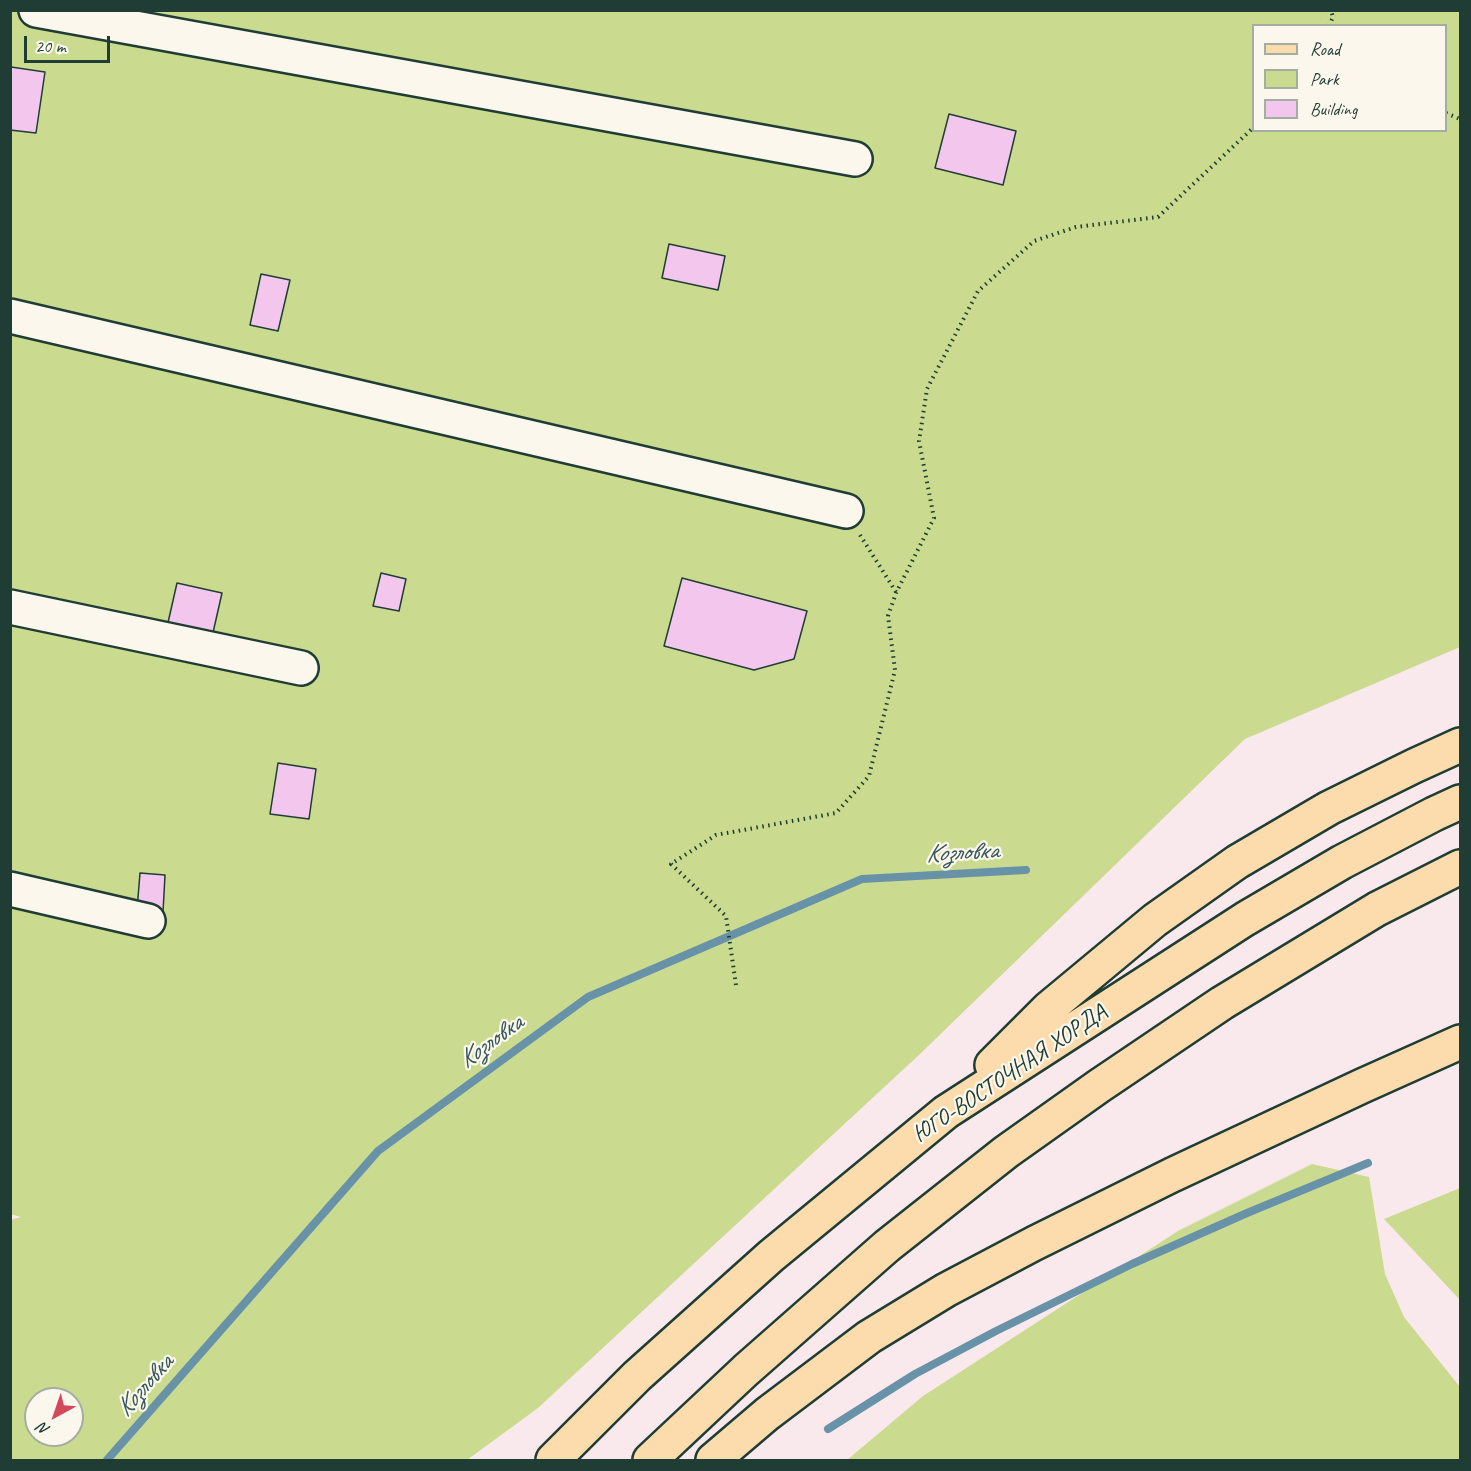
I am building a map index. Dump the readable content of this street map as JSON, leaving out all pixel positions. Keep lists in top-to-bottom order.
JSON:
{
  "streets": {
    "main road": ["ЮГО-ВОСТОЧНАЯ ХОРДА"]
  },
  "water": ["Козловка"],
  "legend": ["Road", "Park", "Building"],
  "scale_bar": "20 m",
  "north": "bottom left"
}
